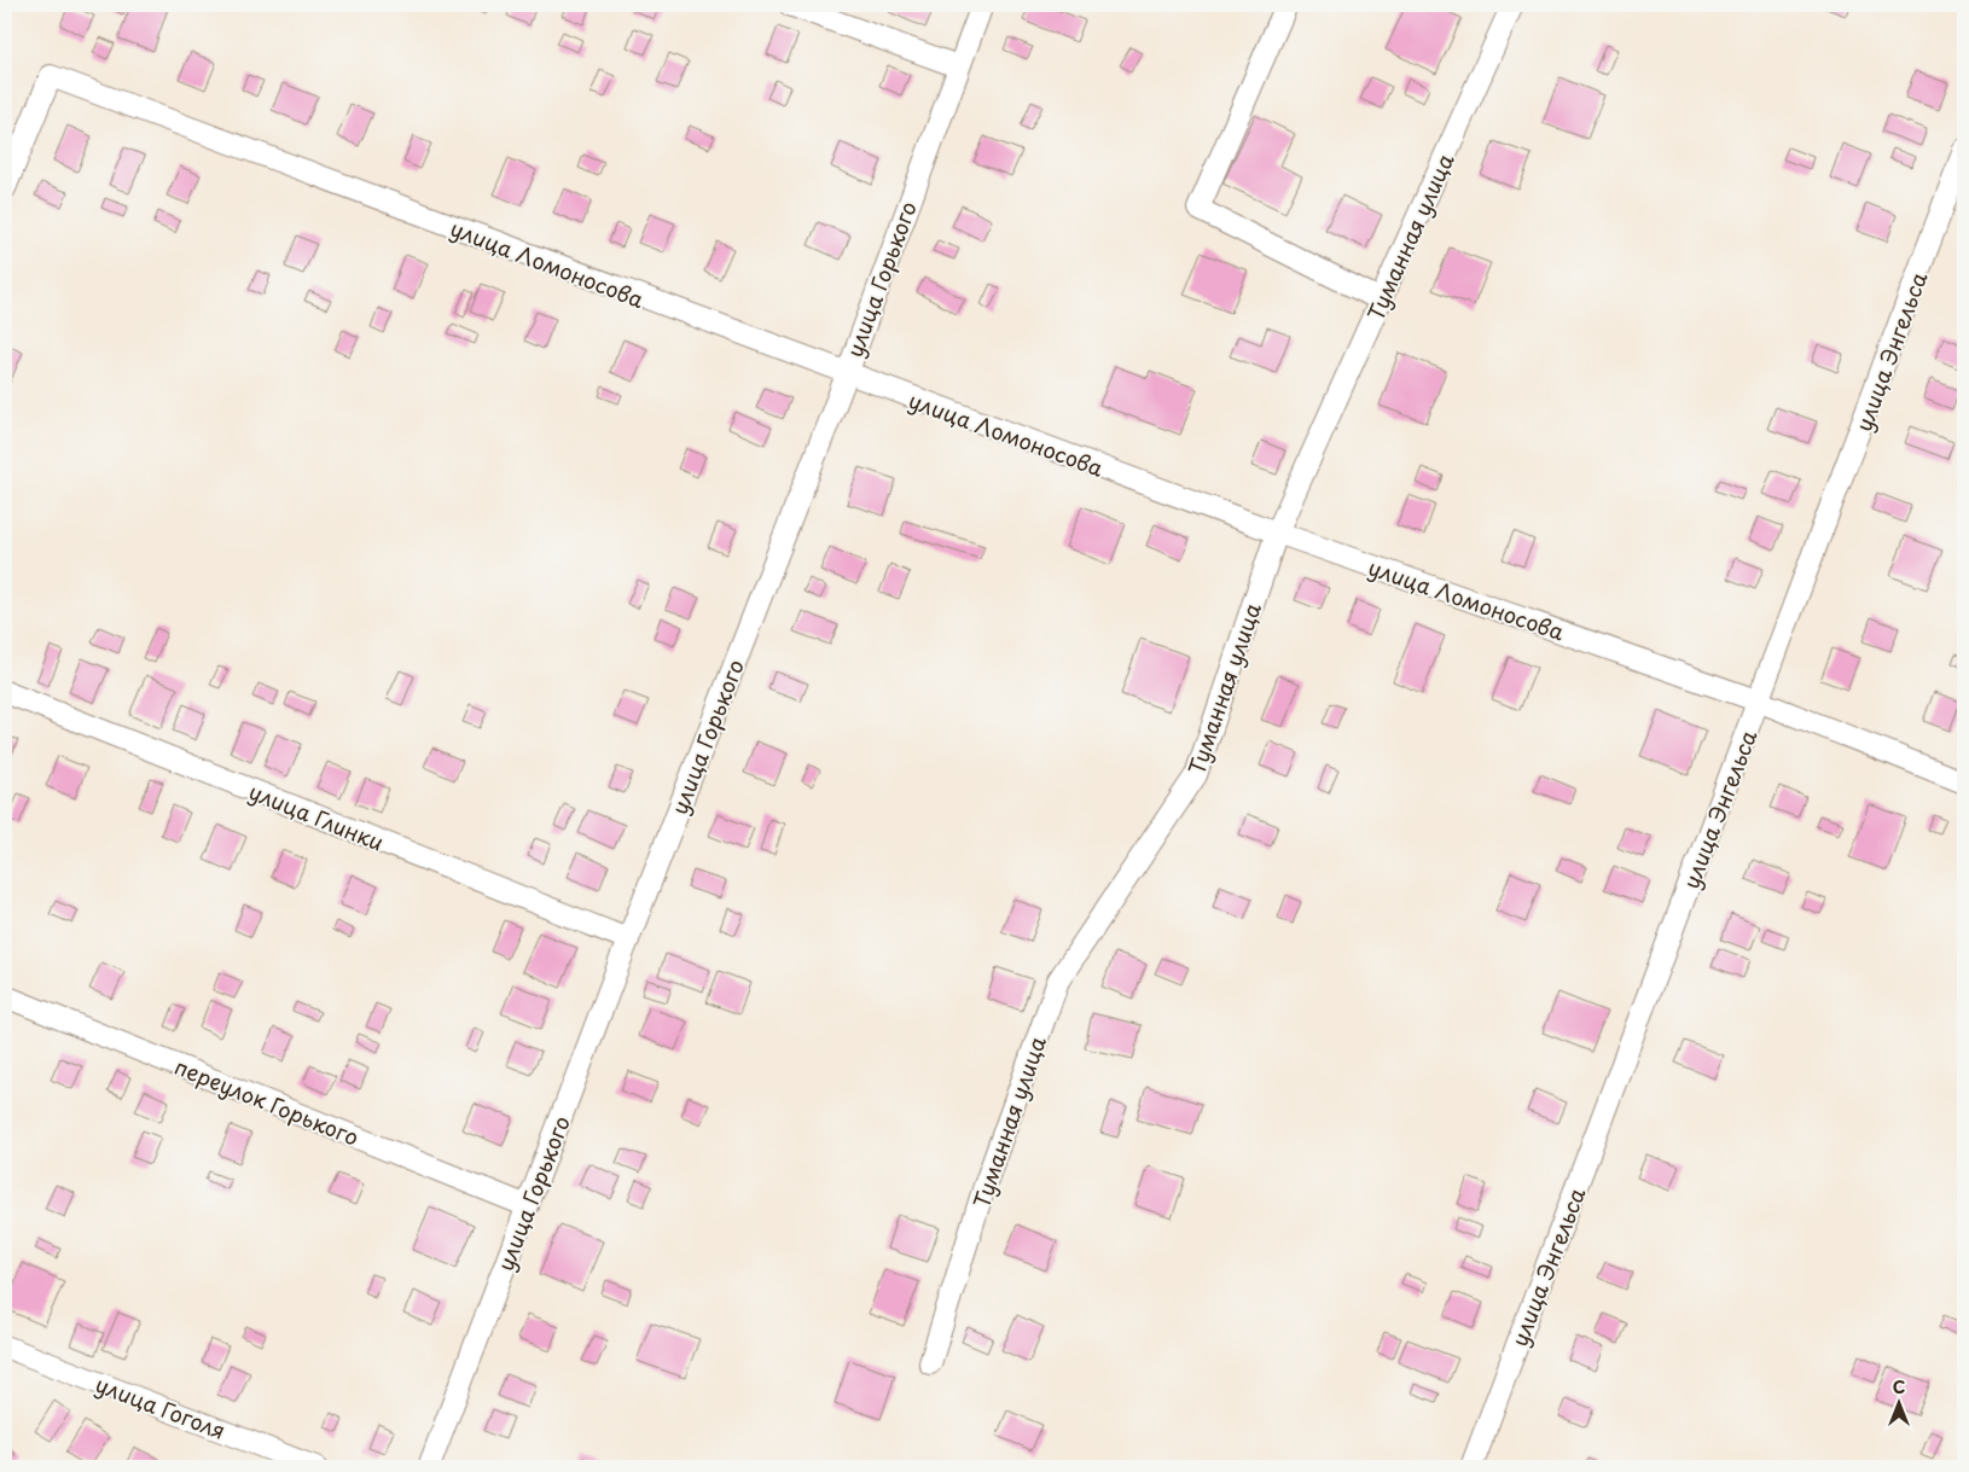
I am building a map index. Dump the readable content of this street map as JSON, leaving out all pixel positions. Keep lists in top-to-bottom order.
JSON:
{
  "streets": {
    "street": [
      "Туманная улица",
      "улица Ломоносова",
      "улица Горького",
      "улица Энгельса",
      "улица Глинки",
      "переулок Горького",
      "улица Гоголя"
    ]
  },
  "crossings": [
    ["Туманная улица", "улица Ломоносова"],
    ["улица Ломоносова", "улица Горького"],
    ["улица Ломоносова", "улица Энгельса"],
    ["улица Горького", "улица Глинки"],
    ["улица Горького", "переулок Горького"]
  ],
  "north": "top"
}
